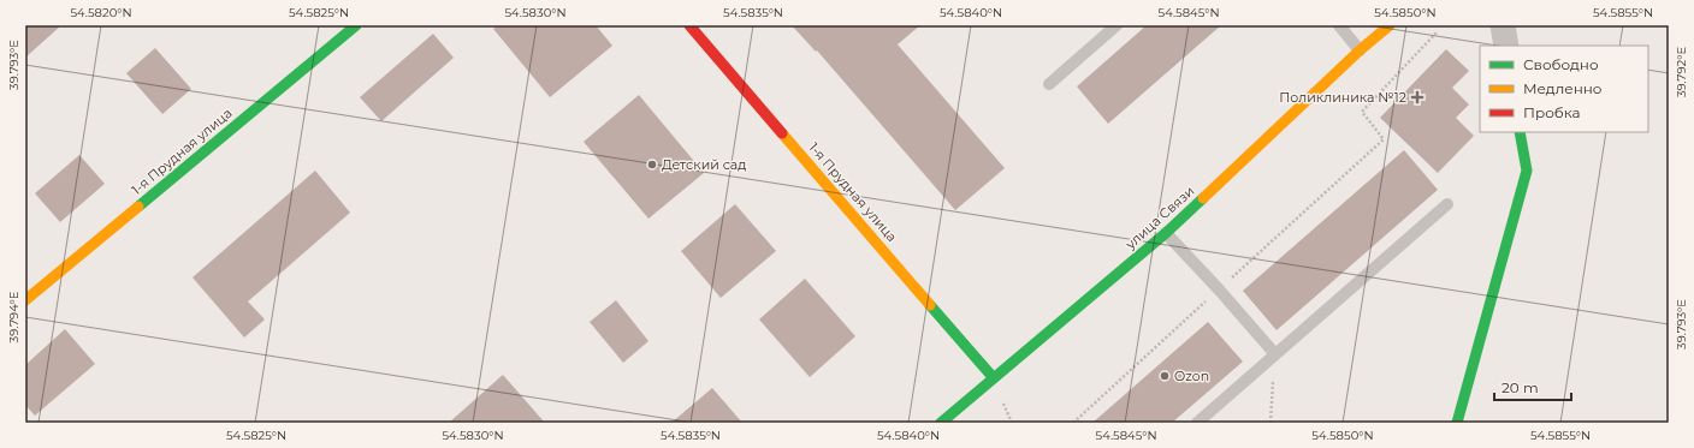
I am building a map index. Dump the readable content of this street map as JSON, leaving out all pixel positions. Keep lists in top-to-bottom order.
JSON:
{
  "streets": {
    "street": ["1-я Прудная улица", "улица Связи"]
  },
  "crossings": [
    ["1-я Прудная улица", "улица Связи"]
  ],
  "places": {
    "health": ["Поликлиника №12"],
    "other": ["Детский сад", "Ozon"]
  },
  "legend": ["Свободно", "Медленно", "Пробка"],
  "scale_bar": "20 m",
  "coordinates": [
    "54.5820°N",
    "54.5825°N",
    "54.5830°N",
    "54.5835°N",
    "54.5840°N",
    "54.5845°N",
    "54.5850°N",
    "54.5855°N",
    "39.793°E",
    "39.792°E",
    "39.794°E"
  ]
}
